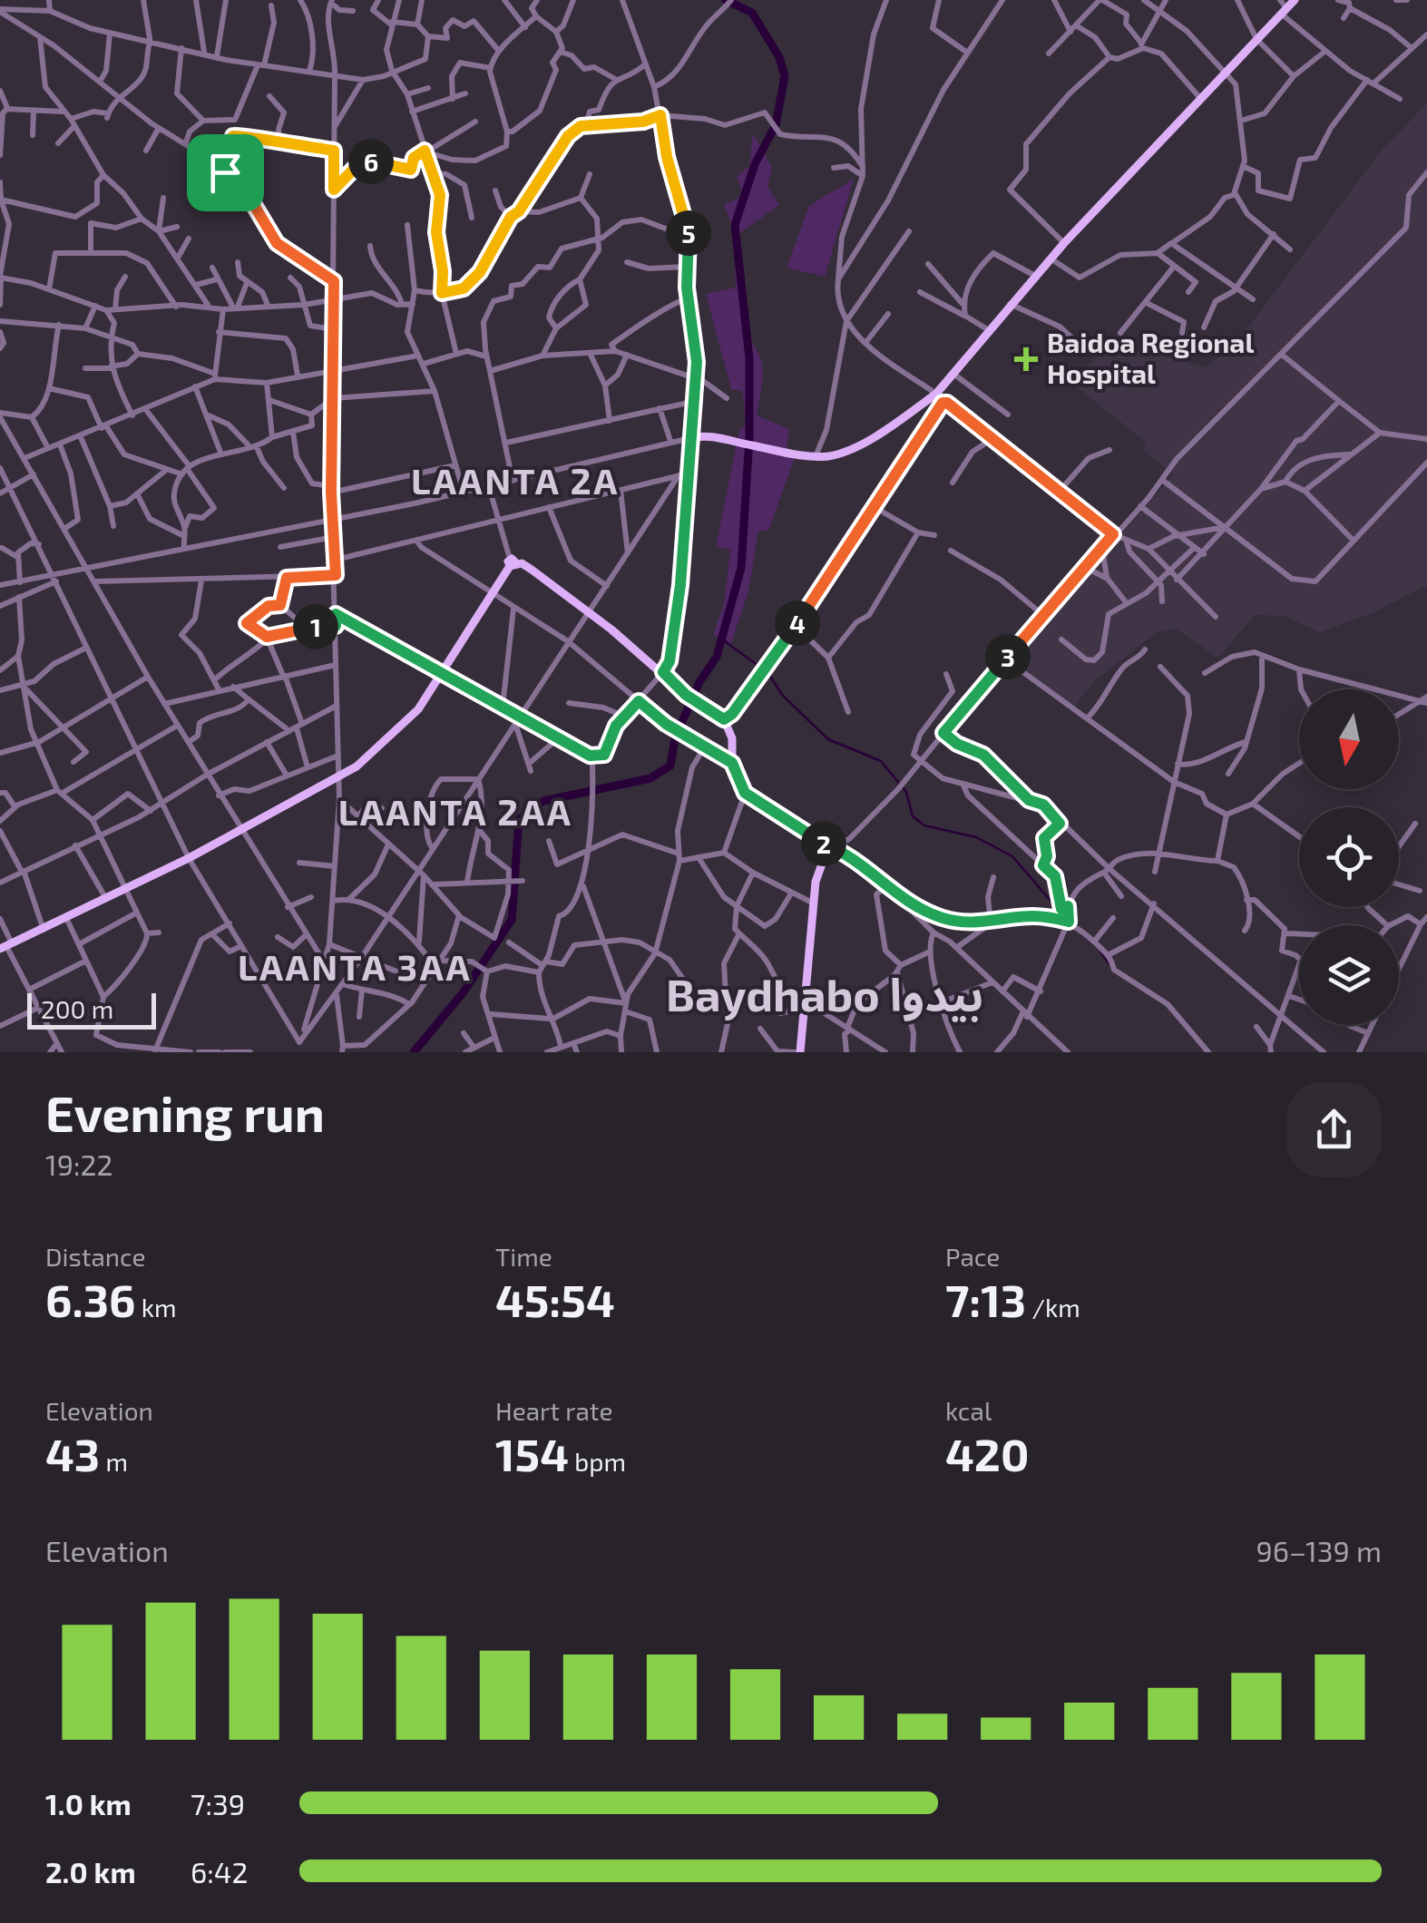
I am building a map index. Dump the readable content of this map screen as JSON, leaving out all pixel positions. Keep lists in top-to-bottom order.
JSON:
{
  "districts": [
    "LAANTA 2A",
    "LAANTA 2AA",
    "LAANTA 3AA",
    "Baydhabo بيدوا"
  ],
  "places": {
    "health": ["Baidoa Regional Hospital"]
  },
  "scale_bar": "200 m",
  "north": "bottom",
  "page": {
    "pins": [
      "6",
      "5",
      "4",
      "1",
      "3",
      "2"
    ],
    "scale": "200 m",
    "heading": ["Evening run", "19:22"],
    "stats": [
      ["Distance", "6.36 km"],
      ["Time", "45:54"],
      ["Pace", "7:13 /km"],
      ["Elevation", "43 m"],
      ["Heart rate", "154 bpm"],
      ["kcal", "420"]
    ],
    "chart": ["Elevation", "96–139 m"],
    "list": [
      {
        "name": "1.0 km",
        "note": "7:39"
      },
      {
        "name": "2.0 km",
        "note": "6:42"
      }
    ]
  }
}
